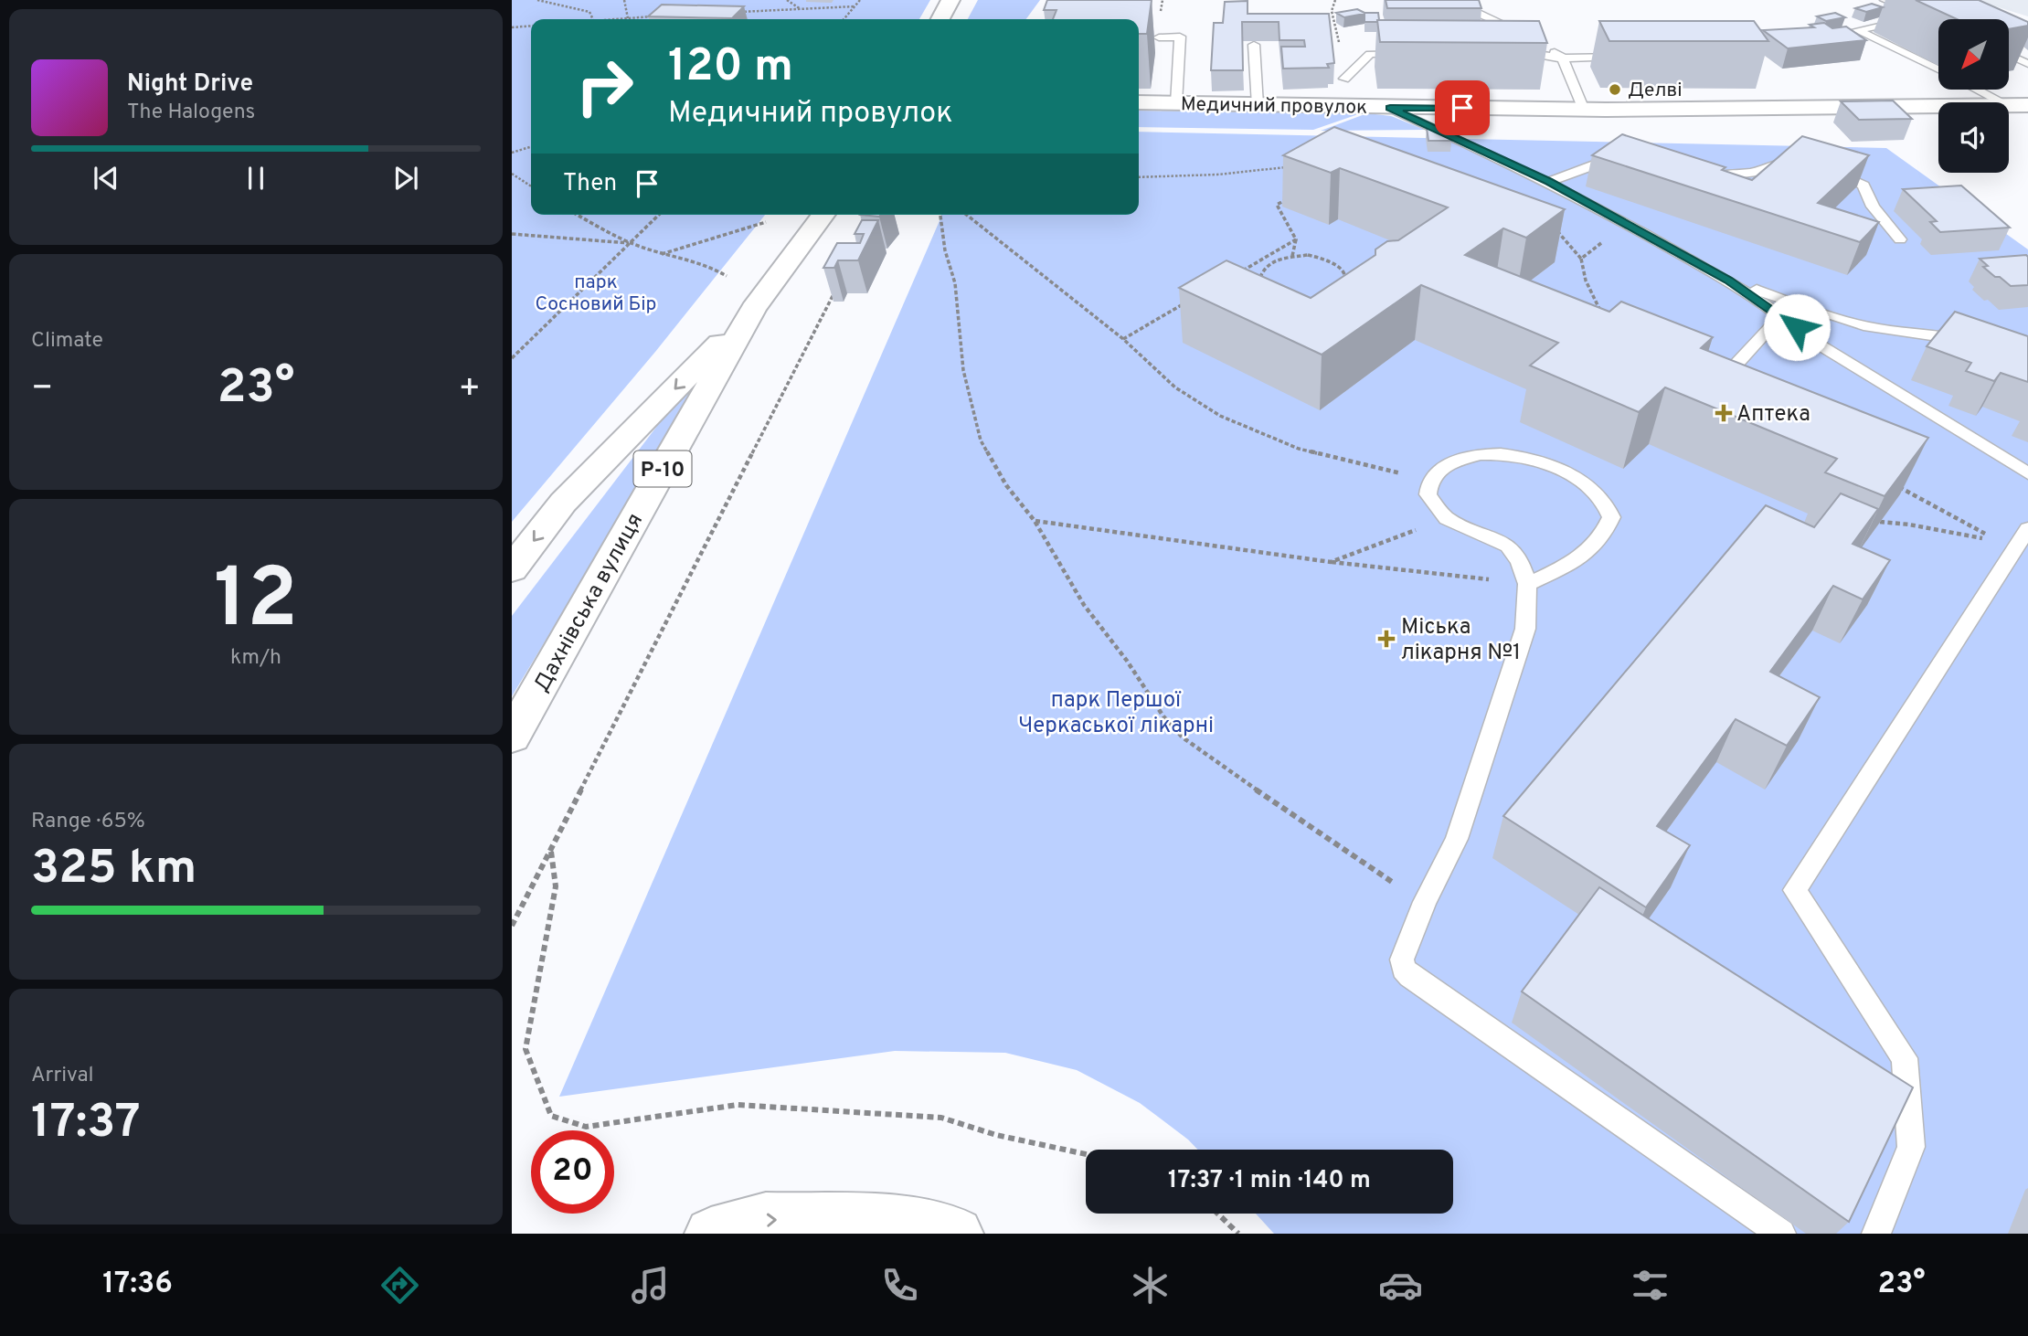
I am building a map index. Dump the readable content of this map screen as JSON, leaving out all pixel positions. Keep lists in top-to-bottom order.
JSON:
{
  "streets": {
    "main road": ["Медичний провулок", "Р-10", "Дахнівська вулиця"]
  },
  "parks": ["парк Сосновий Бір", "парк Першої Черкаської лікарні"],
  "places": {
    "other": ["Делві"],
    "health": ["Аптека", "Міська лікарня №1"]
  },
  "north": "bottom left",
  "page": {
    "turn": ["120 m", "Медичний провулок"],
    "song": ["Night Drive", "The Halogens"],
    "then": "Then",
    "tile": [
      "Climate",
      ["12", "km/h"],
      ["Range · 65%", "325 km"],
      ["Arrival", "17:37"]
    ],
    "heat": ["−", "23°", "+"],
    "limit": "20",
    "trip": "17:37 · 1 min · 140 m",
    "tabs": ["17:36", "23°"]
  }
}
